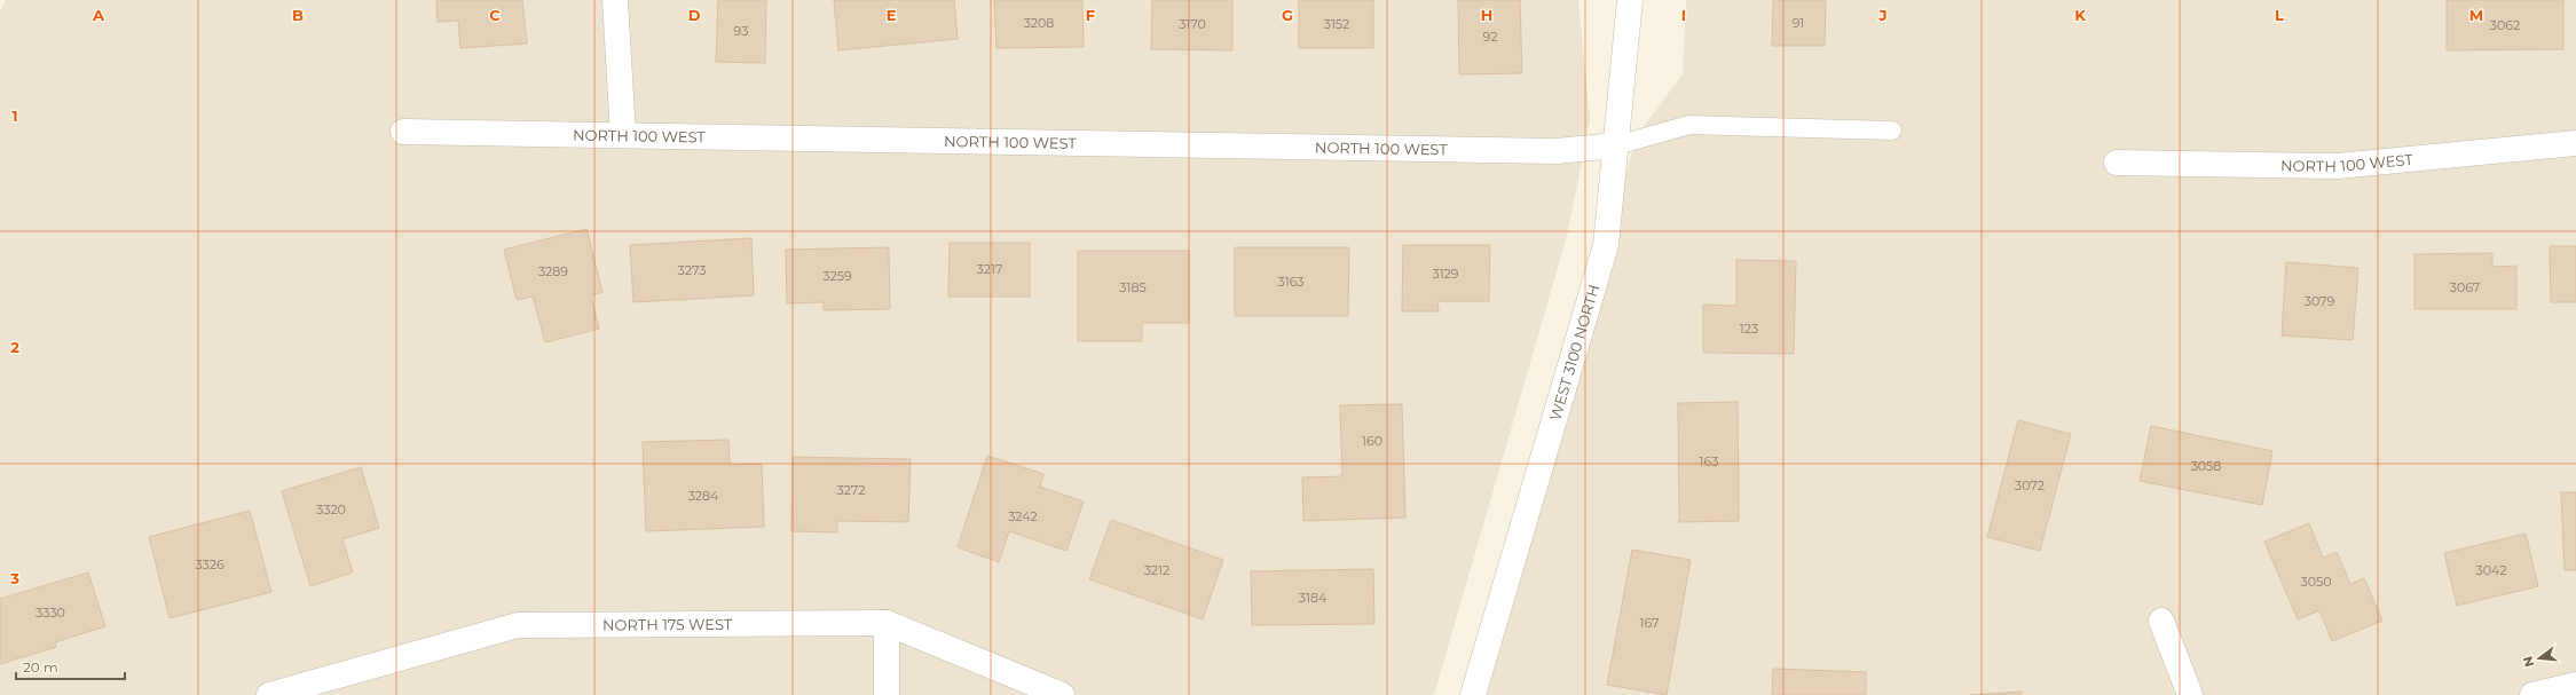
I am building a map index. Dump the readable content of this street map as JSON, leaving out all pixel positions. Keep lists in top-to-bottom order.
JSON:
{
  "streets": {
    "street": ["NORTH 100 WEST", "WEST 3100 NORTH", "NORTH 175 WEST"]
  },
  "crossings": [
    ["NORTH 100 WEST", "WEST 3100 NORTH"]
  ],
  "house_numbers": [
    "3208",
    "91",
    "3170",
    "3152",
    "3062",
    "93",
    "92",
    "3217",
    "3273",
    "3289",
    "3129",
    "3259",
    "3163",
    "3185",
    "3067",
    "3079",
    "123",
    "160",
    "163",
    "3058",
    "3072",
    "3272",
    "3284",
    "3320",
    "3242",
    "3326",
    "3212",
    "3042",
    "3050",
    "3184",
    "3330",
    "167"
  ],
  "scale_bar": "20 m",
  "north": "left",
  "grid": {
    "columns": [
      "A",
      "B",
      "C",
      "D",
      "E",
      "F",
      "G",
      "H",
      "I",
      "J",
      "K",
      "L",
      "M"
    ],
    "rows": ["1", "2", "3"]
  }
}
